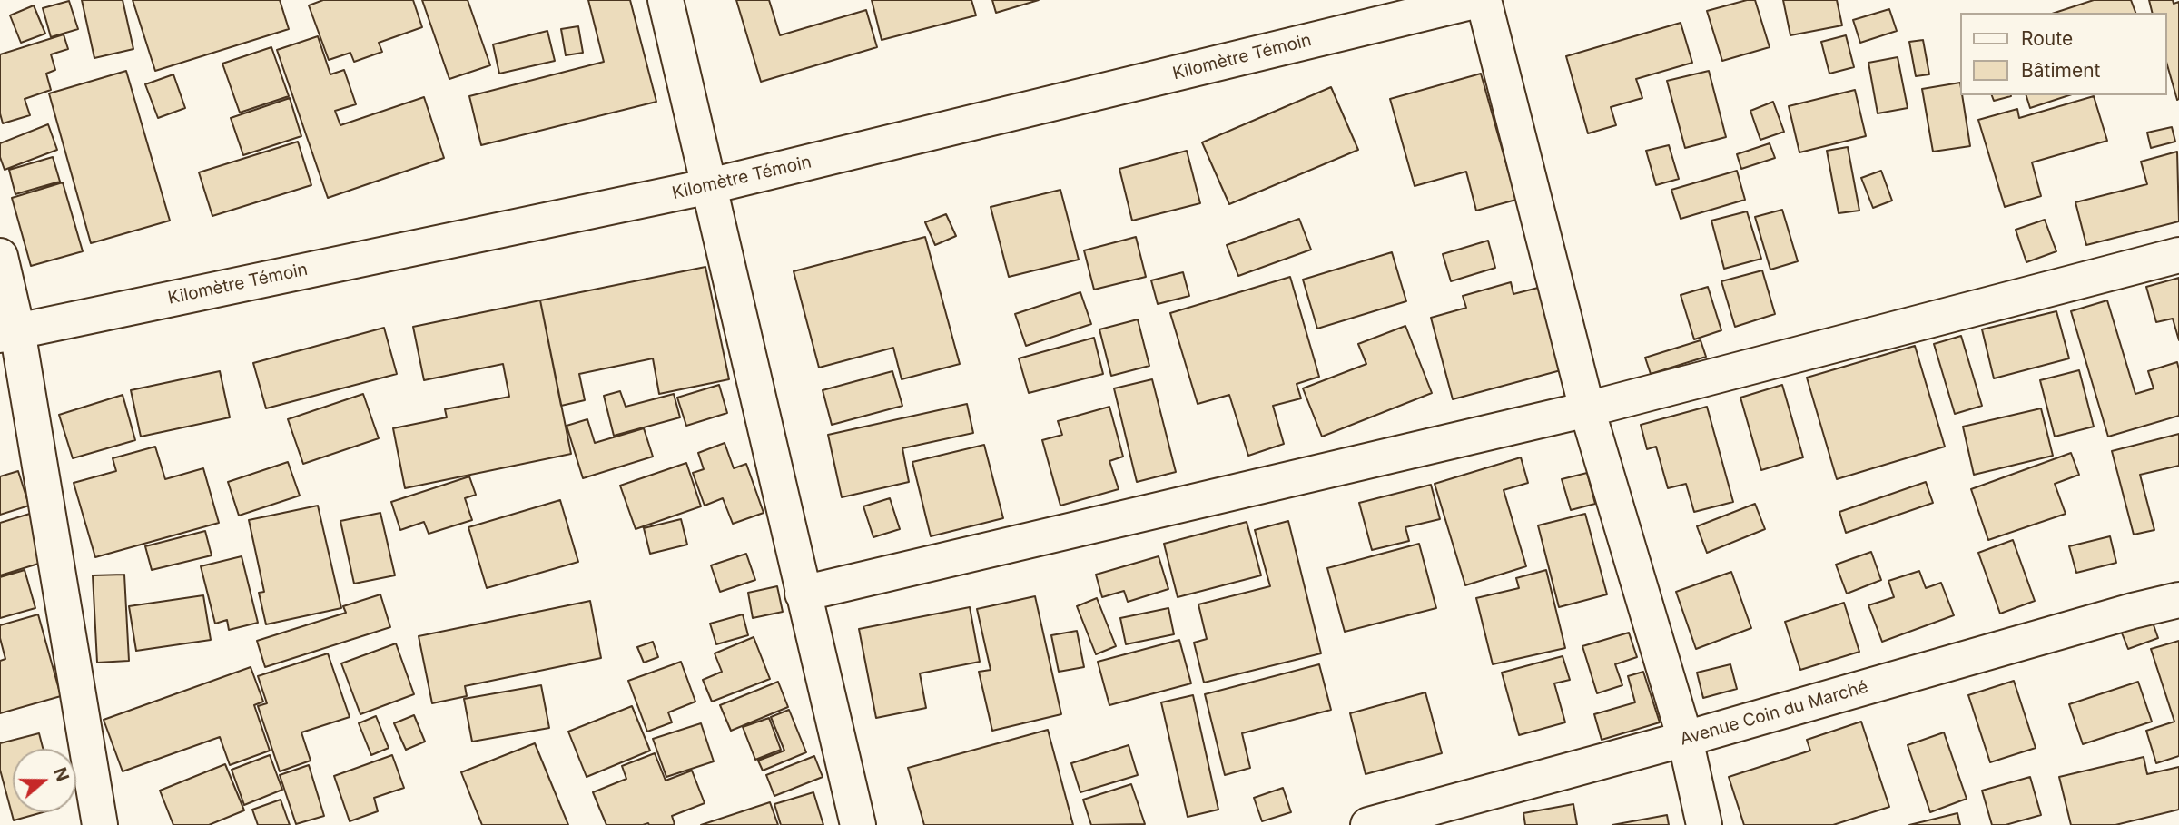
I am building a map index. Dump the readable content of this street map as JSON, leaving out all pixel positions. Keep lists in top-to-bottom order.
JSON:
{
  "streets": {
    "street": ["Kilomètre Témoin", "Avenue Coin du Marché"]
  },
  "legend": ["Route", "Bâtiment"],
  "north": "right"
}
